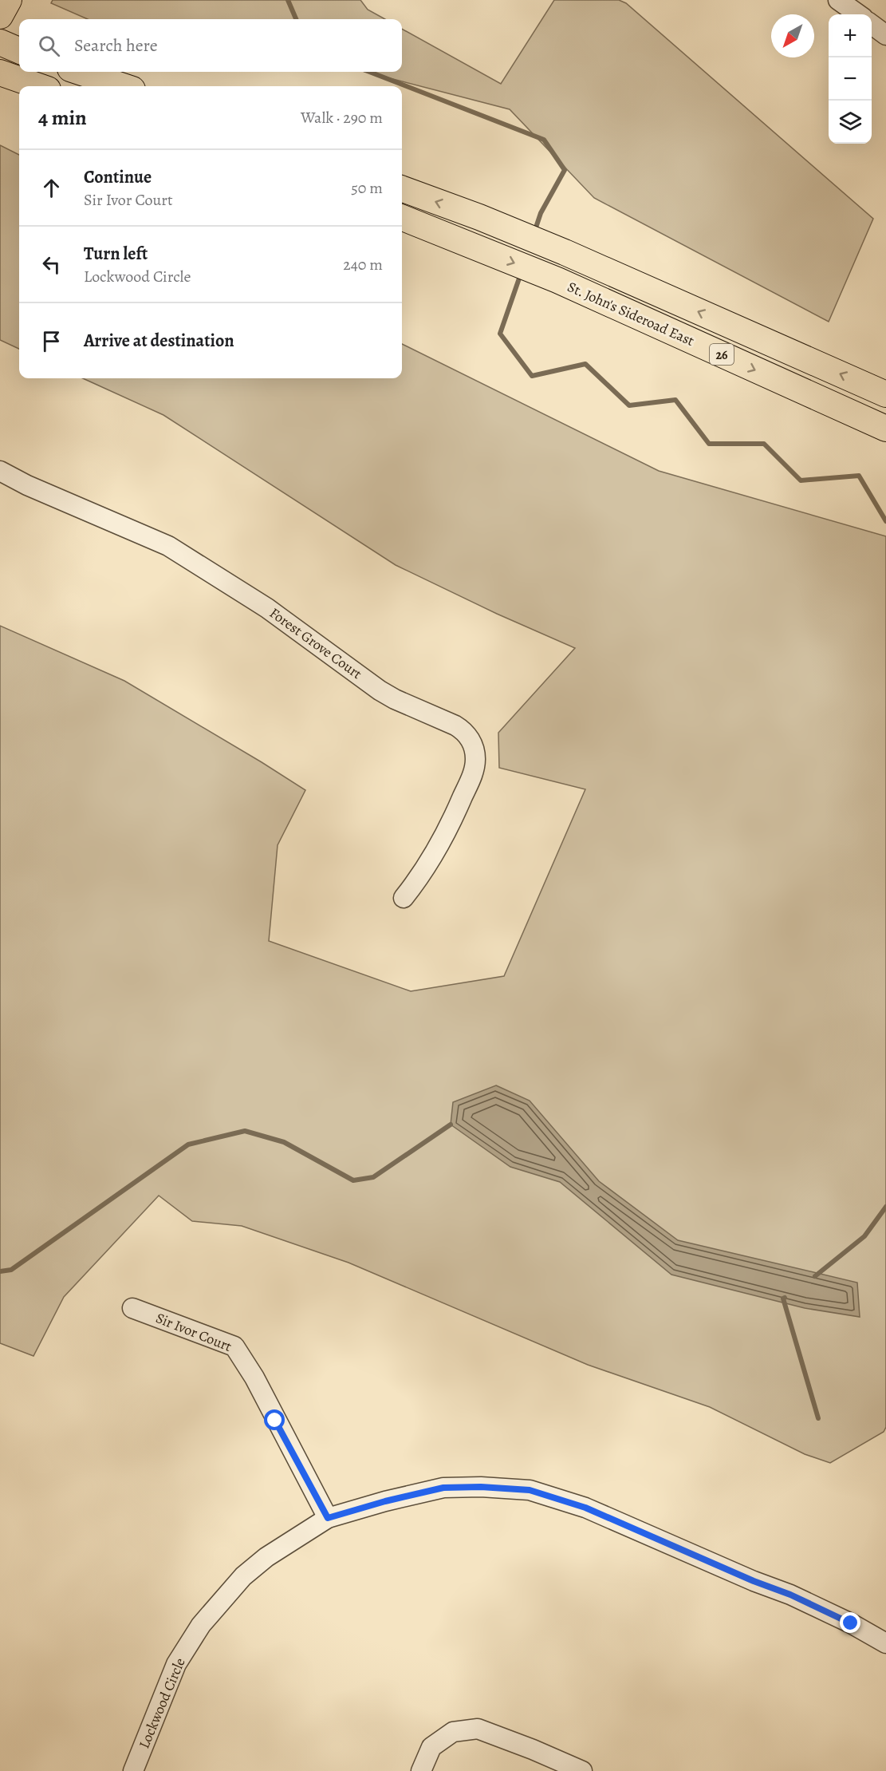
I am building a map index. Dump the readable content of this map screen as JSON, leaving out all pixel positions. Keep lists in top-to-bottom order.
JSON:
{
  "streets": {
    "main road": ["St. John's Sideroad East", "26"],
    "street": ["Forest Grove Court", "Sir Ivor Court", "Lockwood Circle"]
  },
  "crossings": [
    ["Sir Ivor Court", "Lockwood Circle"]
  ],
  "north": "bottom left",
  "page": {
    "map_buttons": ["+", "−"],
    "search": "Search here",
    "heading": ["4 min", "Walk · 290 m"],
    "list": [
      ["Continue", "Sir Ivor Court", "50 m"],
      ["Turn left", "Lockwood Circle", "240 m"],
      "Arrive at destination"
    ]
  }
}
